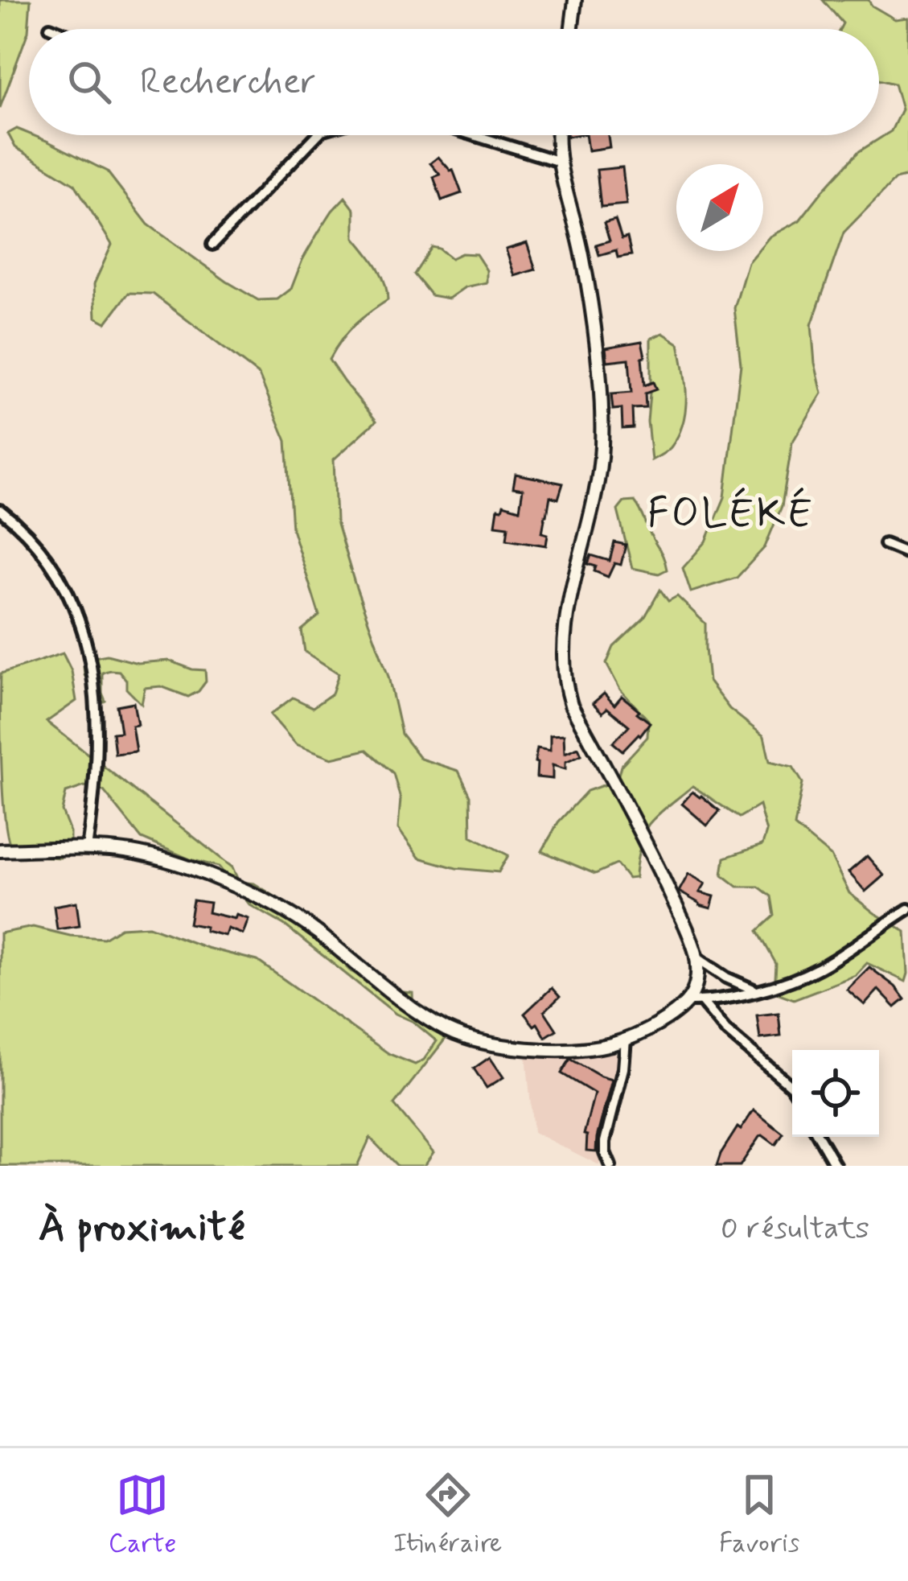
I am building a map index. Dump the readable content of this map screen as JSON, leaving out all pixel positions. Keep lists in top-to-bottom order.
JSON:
{
  "districts": ["FOLÉKÉ"],
  "north": "top right",
  "page": {
    "search": "Rechercher",
    "heading": ["À proximité", "0 résultats"],
    "nav": ["Carte", "Itinéraire", "Favoris"]
  }
}
